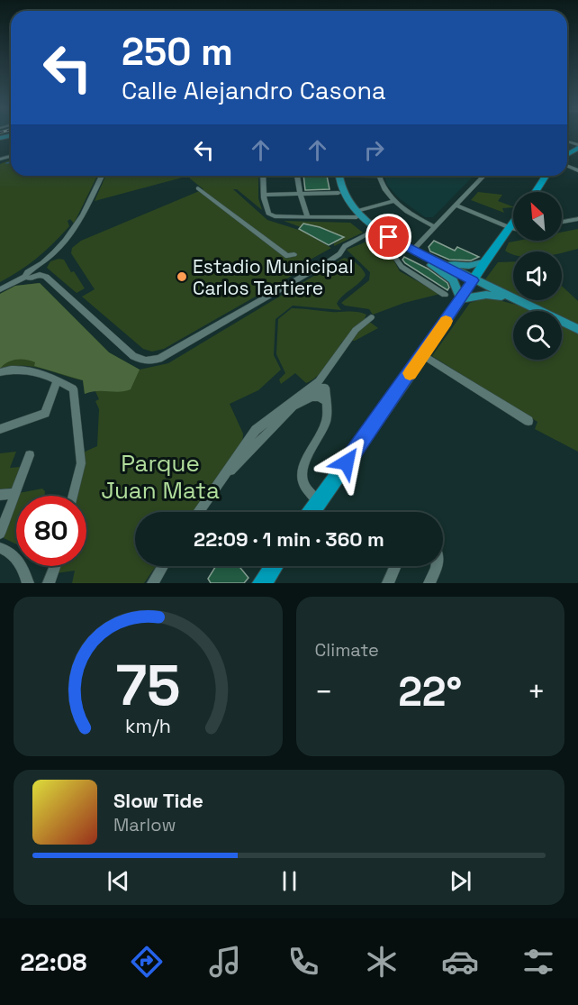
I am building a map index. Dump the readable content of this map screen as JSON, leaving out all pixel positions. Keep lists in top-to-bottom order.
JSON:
{
  "parks": ["Parque Juan Mata"],
  "places": ["Estadio Municipal Carlos Tartiere"],
  "north": "top left",
  "page": {
    "turn": ["250 m", "Calle Alejandro Casona"],
    "limit": "80",
    "trip": "22:09 · 1 min · 360 m",
    "tile": "Climate",
    "heat": ["−", "22°", "+"],
    "song": ["Slow Tide", "Marlow"],
    "tabs": "22:08",
    "gauge": ["75", "km/h"]
  }
}
